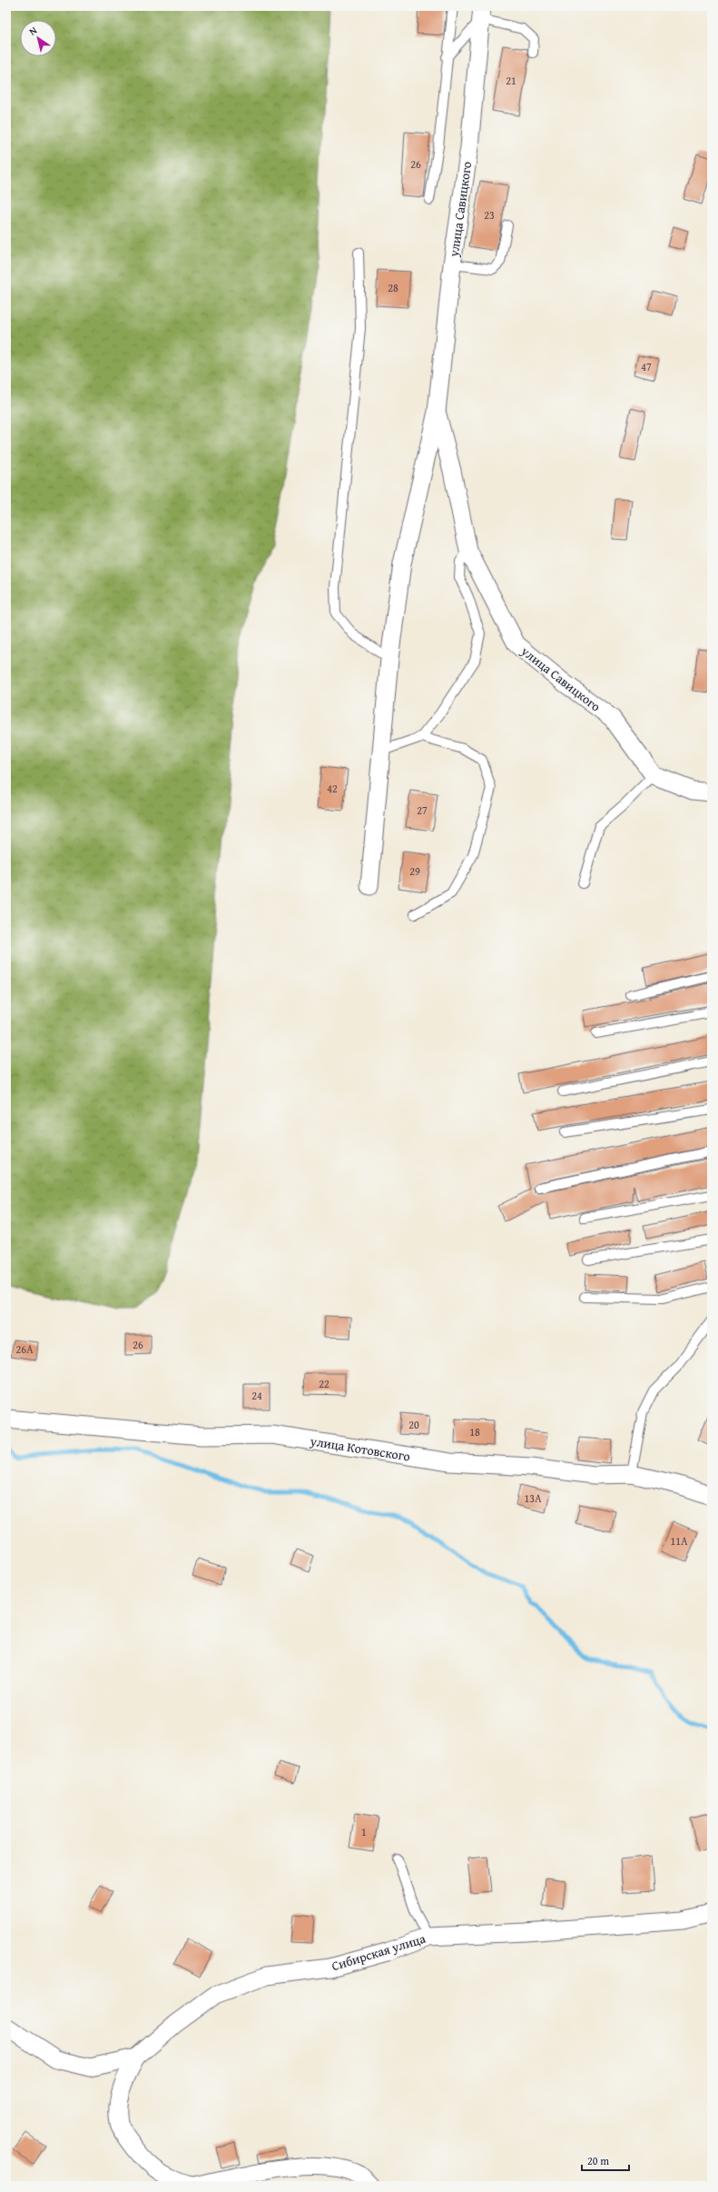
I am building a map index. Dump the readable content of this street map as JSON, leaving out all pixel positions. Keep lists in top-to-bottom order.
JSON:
{
  "streets": {
    "street": ["улица Савицкого", "улица Котовского", "Сибирская улица"]
  },
  "house_numbers": [
    "21",
    "26",
    "23",
    "28",
    "47",
    "42",
    "27",
    "29",
    "26",
    "26А",
    "22",
    "24",
    "20",
    "18",
    "13А",
    "11А",
    "1"
  ],
  "scale_bar": "20 m",
  "north": "top left"
}
